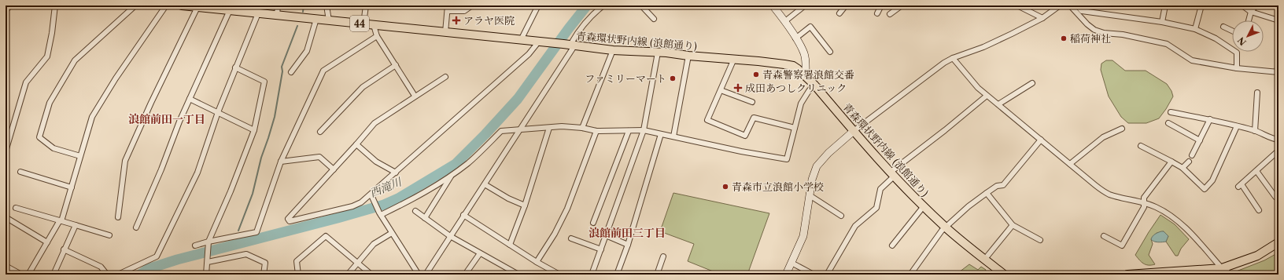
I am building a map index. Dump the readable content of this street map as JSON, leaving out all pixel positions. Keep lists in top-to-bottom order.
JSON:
{
  "streets": {
    "main road": ["44", "青森環状野内線 (浪館通り)"]
  },
  "districts": ["浪館前田一丁目", "浪館前田三丁目"],
  "water": ["西滝川"],
  "places": {
    "health": ["アラヤ医院", "成田あつしクリニック"],
    "other": [
      "稲荷神社",
      "青森警察署浪館交番",
      "ファミリーマート",
      "青森市立浪館小学校"
    ]
  },
  "north": "bottom left"
}
